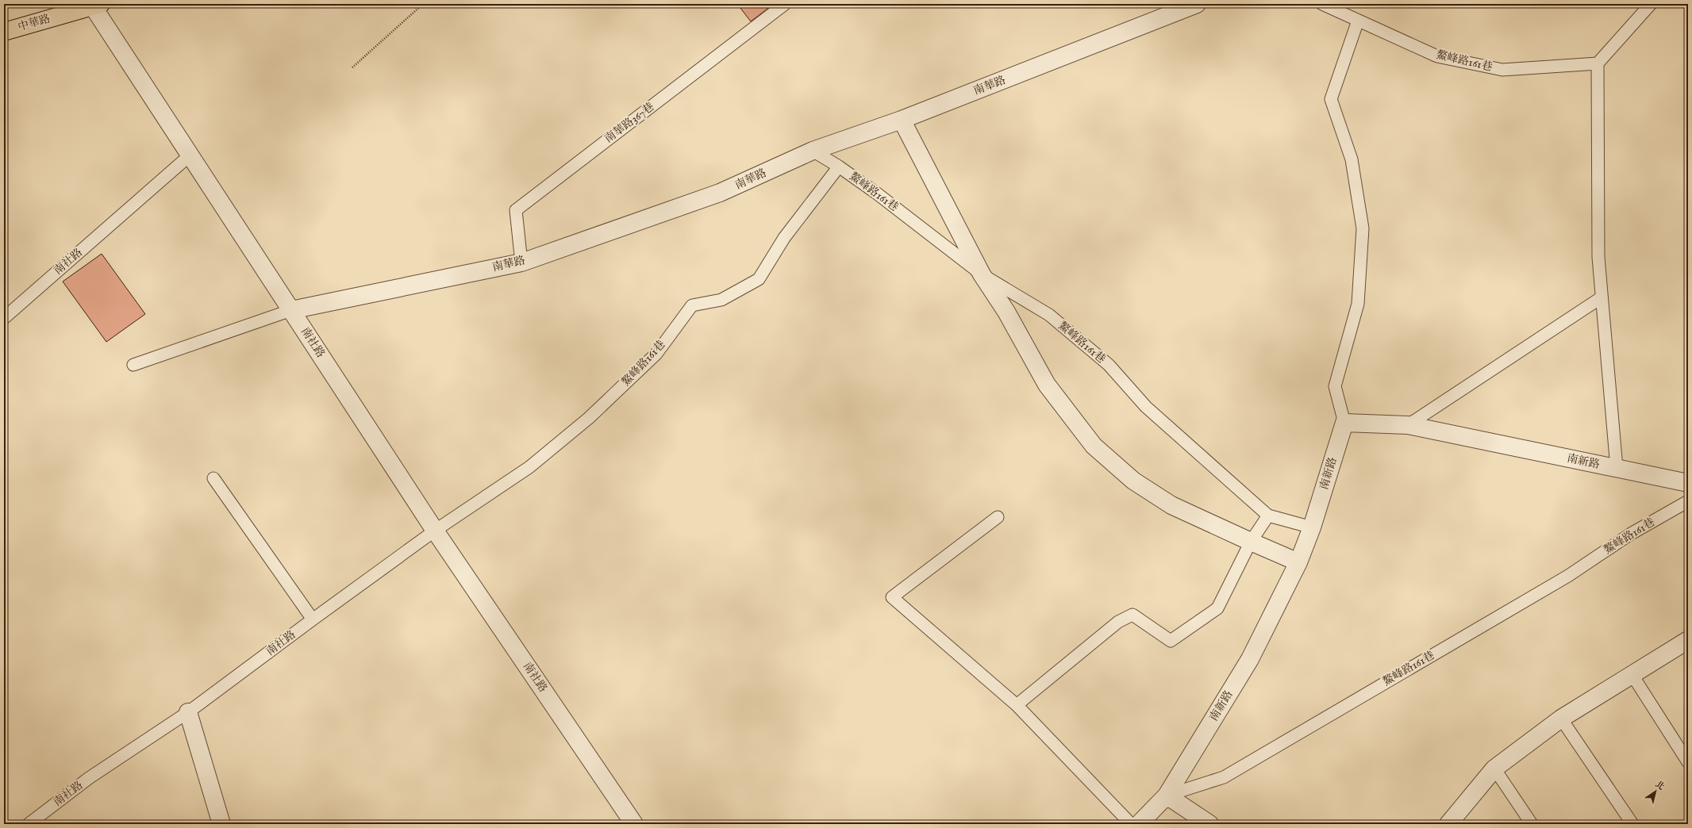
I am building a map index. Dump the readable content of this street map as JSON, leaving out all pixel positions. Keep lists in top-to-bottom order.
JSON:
{
  "streets": {
    "main road": ["中華路"],
    "street": ["南華路", "南社路", "南新路"],
    "lane": ["鰲峰路161巷", "南華路367巷"]
  },
  "crossings": [
    ["中華路", "南社路"],
    ["鰲峰路161巷", "南華路"],
    ["鰲峰路161巷", "南社路"],
    ["鰲峰路161巷", "南新路"],
    ["南華路", "南華路367巷"],
    ["南華路", "南社路"]
  ],
  "north": "top right"
}
